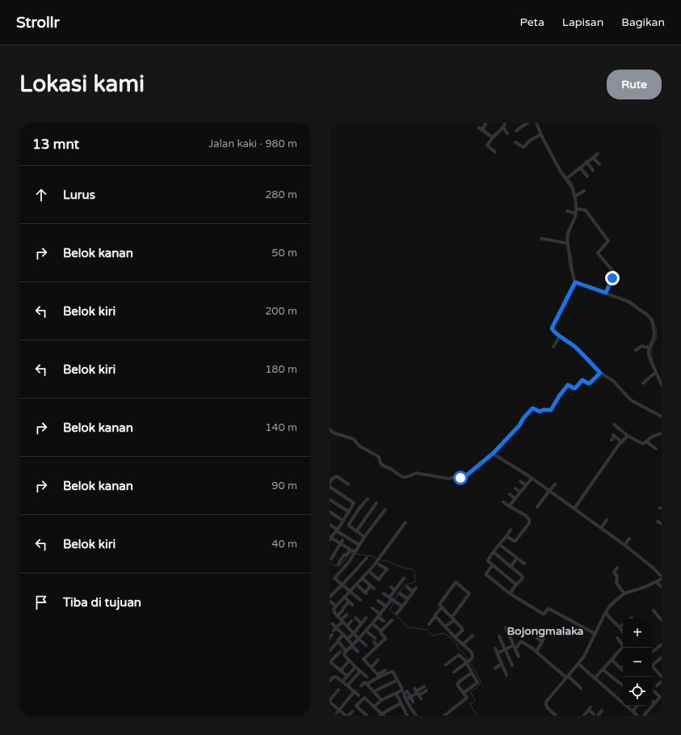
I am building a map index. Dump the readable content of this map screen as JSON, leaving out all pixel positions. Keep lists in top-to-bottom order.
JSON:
{
  "districts": ["Bojongmalaka"],
  "page": {
    "header": "Strollr",
    "nav": ["Peta", "Lapisan", "Bagikan"],
    "buttons": "Rute",
    "title": "Lokasi kami",
    "heading": ["13 mnt", "Jalan kaki · 980 m"],
    "list": [
      ["Lurus", "280 m"],
      ["Belok kanan", "50 m"],
      ["Belok kiri", "200 m"],
      ["Belok kiri", "180 m"],
      ["Belok kanan", "140 m"],
      ["Belok kanan", "90 m"],
      ["Belok kiri", "40 m"],
      "Tiba di tujuan"
    ],
    "map_buttons": ["+", "−"]
  }
}
